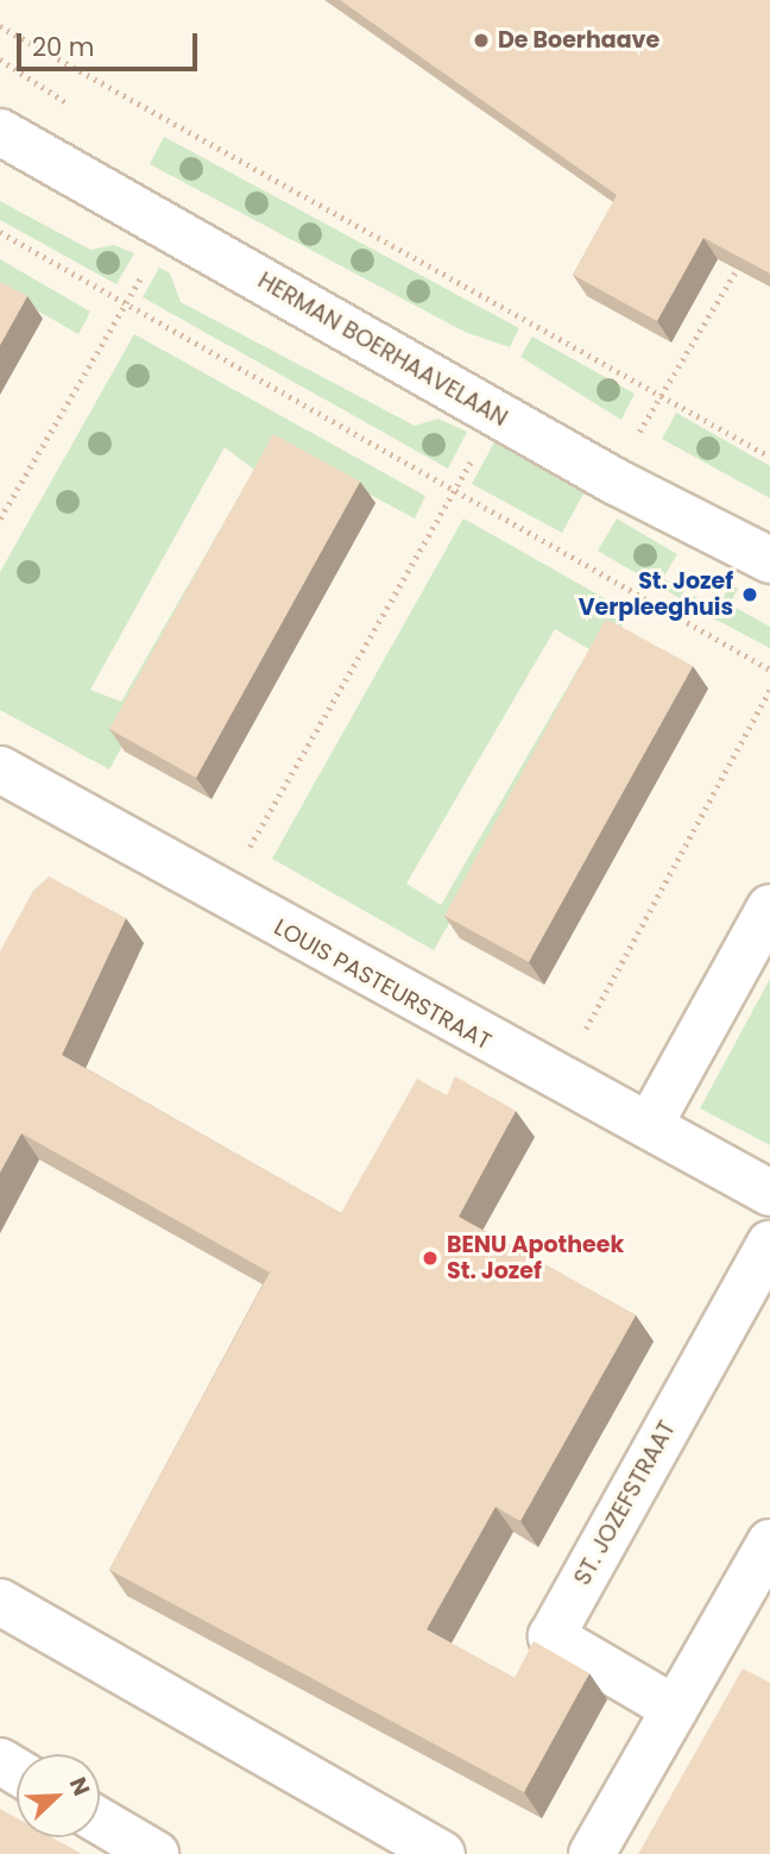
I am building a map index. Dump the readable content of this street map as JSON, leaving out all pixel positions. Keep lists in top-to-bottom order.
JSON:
{
  "streets": {
    "street": ["HERMAN BOERHAAVELAAN", "LOUIS PASTEURSTRAAT", "ST. JOZEFSTRAAT"]
  },
  "places": ["De Boerhaave", "St. Jozef Verpleeghuis", "BENU Apotheek St. Jozef"],
  "scale_bar": "20 m",
  "north": "top right"
}
